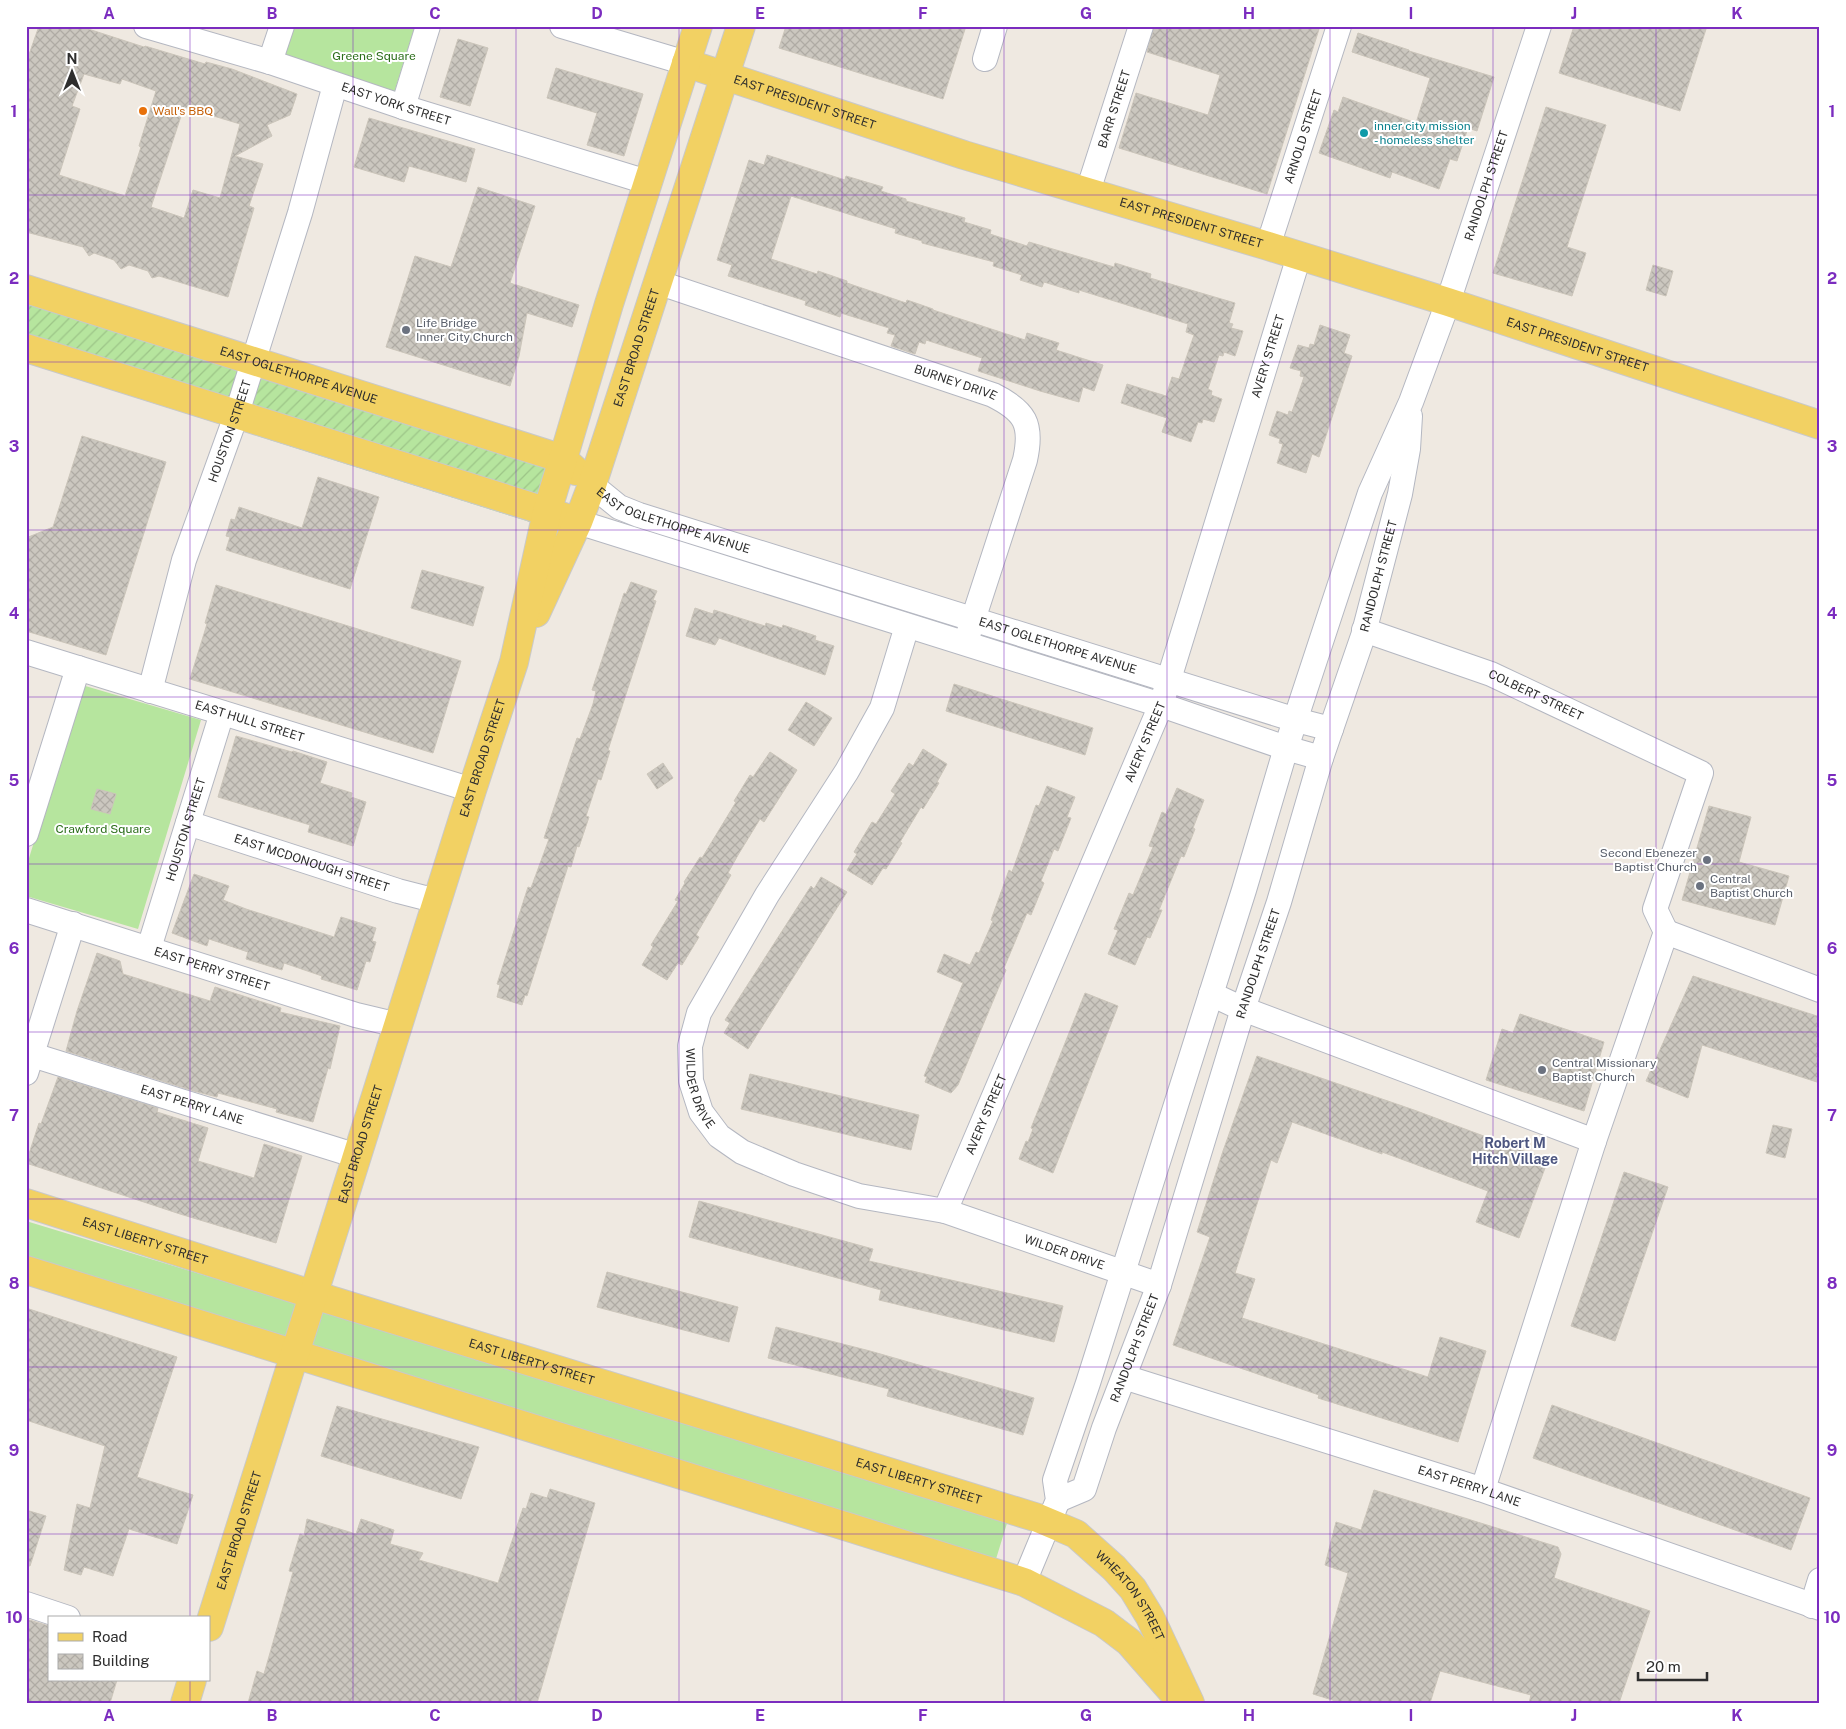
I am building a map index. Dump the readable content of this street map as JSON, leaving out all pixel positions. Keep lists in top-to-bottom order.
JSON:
{
  "streets": {
    "main road": [
      "EAST PRESIDENT STREET",
      "EAST BROAD STREET",
      "EAST OGLETHORPE AVENUE",
      "EAST LIBERTY STREET",
      "WHEATON STREET"
    ],
    "street": [
      "EAST YORK STREET",
      "BARR STREET",
      "ARNOLD STREET",
      "RANDOLPH STREET",
      "AVERY STREET",
      "BURNEY DRIVE",
      "HOUSTON STREET",
      "COLBERT STREET",
      "EAST HULL STREET",
      "EAST MCDONOUGH STREET",
      "EAST PERRY STREET",
      "WILDER DRIVE",
      "EAST PERRY LANE"
    ]
  },
  "crossings": [
    ["EAST PRESIDENT STREET", "BARR STREET"],
    ["EAST PRESIDENT STREET", "ARNOLD STREET"],
    ["EAST PRESIDENT STREET", "RANDOLPH STREET"],
    ["EAST PRESIDENT STREET", "EAST BROAD STREET"],
    ["EAST PRESIDENT STREET", "AVERY STREET"],
    ["EAST YORK STREET", "EAST BROAD STREET"],
    ["EAST YORK STREET", "HOUSTON STREET"],
    ["RANDOLPH STREET", "EAST OGLETHORPE AVENUE"],
    ["RANDOLPH STREET", "COLBERT STREET"],
    ["RANDOLPH STREET", "WILDER DRIVE"],
    ["RANDOLPH STREET", "EAST PERRY LANE"],
    ["RANDOLPH STREET", "EAST LIBERTY STREET"],
    ["RANDOLPH STREET", "WHEATON STREET"],
    ["EAST BROAD STREET", "EAST OGLETHORPE AVENUE"],
    ["EAST BROAD STREET", "BURNEY DRIVE"],
    ["EAST BROAD STREET", "EAST HULL STREET"],
    ["EAST BROAD STREET", "EAST MCDONOUGH STREET"],
    ["EAST BROAD STREET", "EAST PERRY STREET"],
    ["EAST BROAD STREET", "EAST PERRY LANE"],
    ["EAST BROAD STREET", "EAST LIBERTY STREET"],
    ["AVERY STREET", "EAST OGLETHORPE AVENUE"],
    ["AVERY STREET", "WILDER DRIVE"],
    ["EAST OGLETHORPE AVENUE", "BURNEY DRIVE"],
    ["EAST OGLETHORPE AVENUE", "HOUSTON STREET"],
    ["EAST OGLETHORPE AVENUE", "WILDER DRIVE"],
    ["HOUSTON STREET", "EAST HULL STREET"],
    ["HOUSTON STREET", "EAST MCDONOUGH STREET"],
    ["HOUSTON STREET", "EAST PERRY STREET"],
    ["EAST LIBERTY STREET", "WHEATON STREET"]
  ],
  "districts": ["Robert M Hitch Village"],
  "parks": ["Greene Square", "Crawford Square"],
  "places": [
    "Wall's BBQ",
    "inner city mission - homeless shelter",
    "Life Bridge Inner City Church",
    "Second Ebenezer Baptist Church",
    "Central Baptist Church",
    "Central Missionary Baptist Church"
  ],
  "legend": ["Road", "Building"],
  "scale_bar": "20 m",
  "north": "top",
  "grid": {
    "columns": [
      "A",
      "B",
      "C",
      "D",
      "E",
      "F",
      "G",
      "H",
      "I",
      "J",
      "K"
    ],
    "rows": [
      "1",
      "2",
      "3",
      "4",
      "5",
      "6",
      "7",
      "8",
      "9",
      "10"
    ]
  }
}
